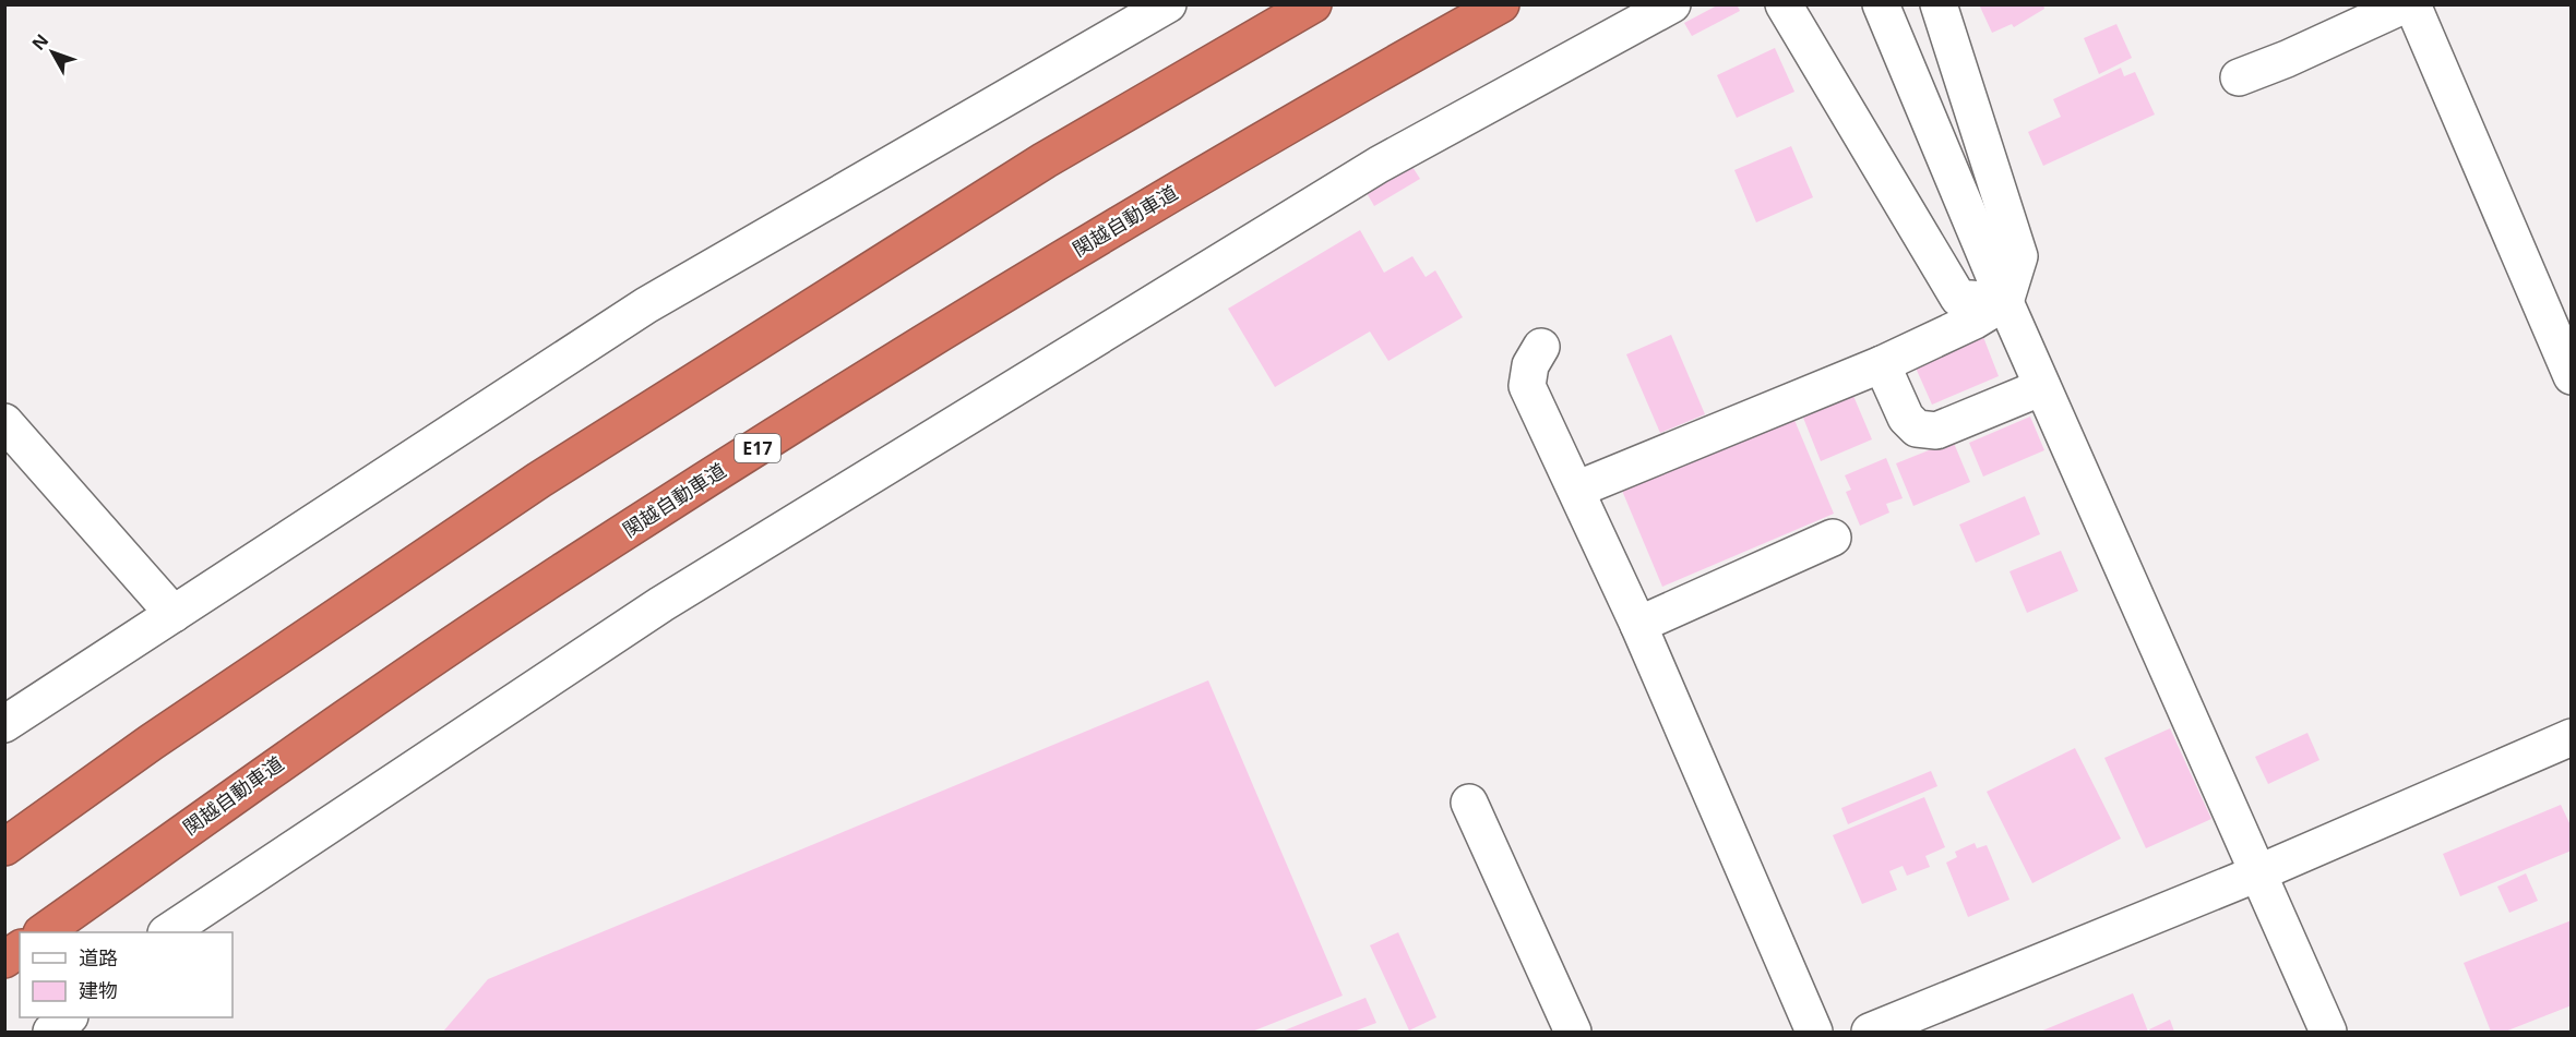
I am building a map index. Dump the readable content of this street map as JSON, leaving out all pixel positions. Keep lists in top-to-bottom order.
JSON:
{
  "streets": {
    "highway": ["関越自動車道", "E17"]
  },
  "legend": ["道路", "建物"],
  "north": "top left"
}
